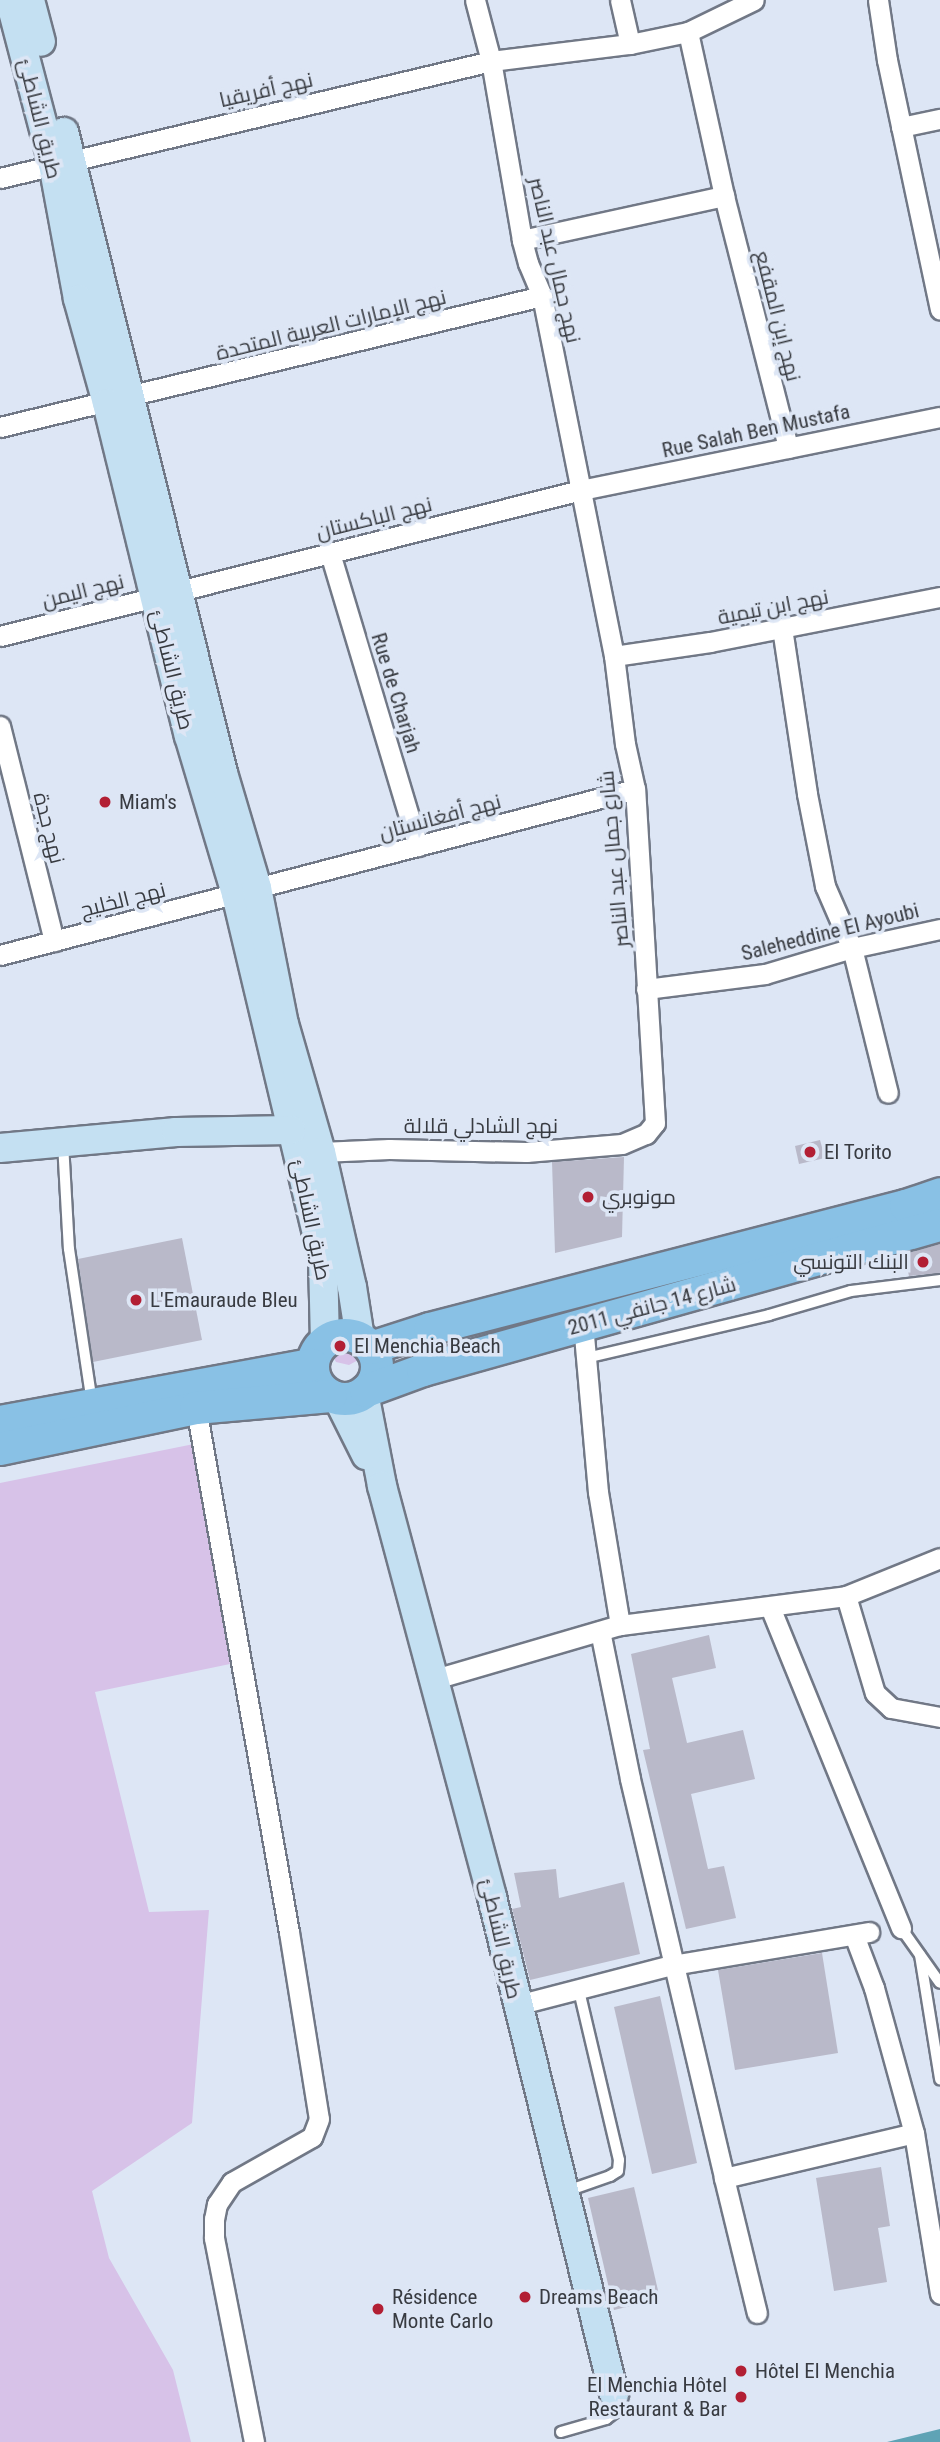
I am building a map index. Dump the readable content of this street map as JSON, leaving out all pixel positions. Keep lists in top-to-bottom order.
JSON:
{
  "streets": {
    "main road": ["شارع 14 جانفي 2011"],
    "street": [
      "نهج أفريقيا",
      "طريق الشاطئ",
      "نهج جمال عبد الناصر",
      "نهج إبن المقفع",
      "نهج الإمارات العربية المتحدة",
      "Rue Salah Ben Mustafa",
      "نهج الباكستان",
      "نهج اليمن",
      "نهج ابن تيمية",
      "Rue de Charjah",
      "نهج أفغانستان",
      "نهج جدة",
      "شارع جمال عبد الناصر",
      "نهج الخليج",
      "Saleheddine El Ayoubi",
      "نهج الشادلي قلالة"
    ]
  },
  "crossings": [
    ["نهج أفريقيا", "طريق الشاطئ"],
    ["نهج أفريقيا", "نهج جمال عبد الناصر"],
    ["نهج أفريقيا", "نهج إبن المقفع"],
    ["طريق الشاطئ", "نهج الإمارات العربية المتحدة"],
    ["طريق الشاطئ", "نهج الباكستان"],
    ["طريق الشاطئ", "نهج اليمن"],
    ["طريق الشاطئ", "نهج أفغانستان"],
    ["طريق الشاطئ", "نهج الخليج"],
    ["طريق الشاطئ", "نهج الشادلي قلالة"],
    ["طريق الشاطئ", "شارع 14 جانفي 2011"],
    ["نهج جمال عبد الناصر", "نهج الإمارات العربية المتحدة"],
    ["نهج جمال عبد الناصر", "Rue Salah Ben Mustafa"],
    ["نهج جمال عبد الناصر", "نهج الباكستان"],
    ["نهج جمال عبد الناصر", "شارع جمال عبد الناصر"],
    ["نهج إبن المقفع", "Rue Salah Ben Mustafa"],
    ["Rue Salah Ben Mustafa", "نهج الباكستان"],
    ["Rue Salah Ben Mustafa", "شارع جمال عبد الناصر"],
    ["نهج الباكستان", "نهج اليمن"],
    ["نهج الباكستان", "Rue de Charjah"],
    ["نهج الباكستان", "شارع جمال عبد الناصر"],
    ["نهج ابن تيمية", "شارع جمال عبد الناصر"],
    ["Rue de Charjah", "نهج أفغانستان"],
    ["نهج أفغانستان", "شارع جمال عبد الناصر"],
    ["نهج أفغانستان", "نهج الخليج"],
    ["نهج جدة", "نهج الخليج"],
    ["شارع جمال عبد الناصر", "Saleheddine El Ayoubi"],
    ["شارع جمال عبد الناصر", "نهج الشادلي قلالة"]
  ],
  "places": [
    "Miam's",
    "El Torito",
    "مونوبري",
    "البنك التونسي",
    "L'Emauraude Bleu",
    "El Menchia Beach",
    "Dreams Beach",
    "Résidence Monte Carlo",
    "Hôtel El Menchia",
    "El Menchia Hôtel Restaurant & Bar"
  ]
}
